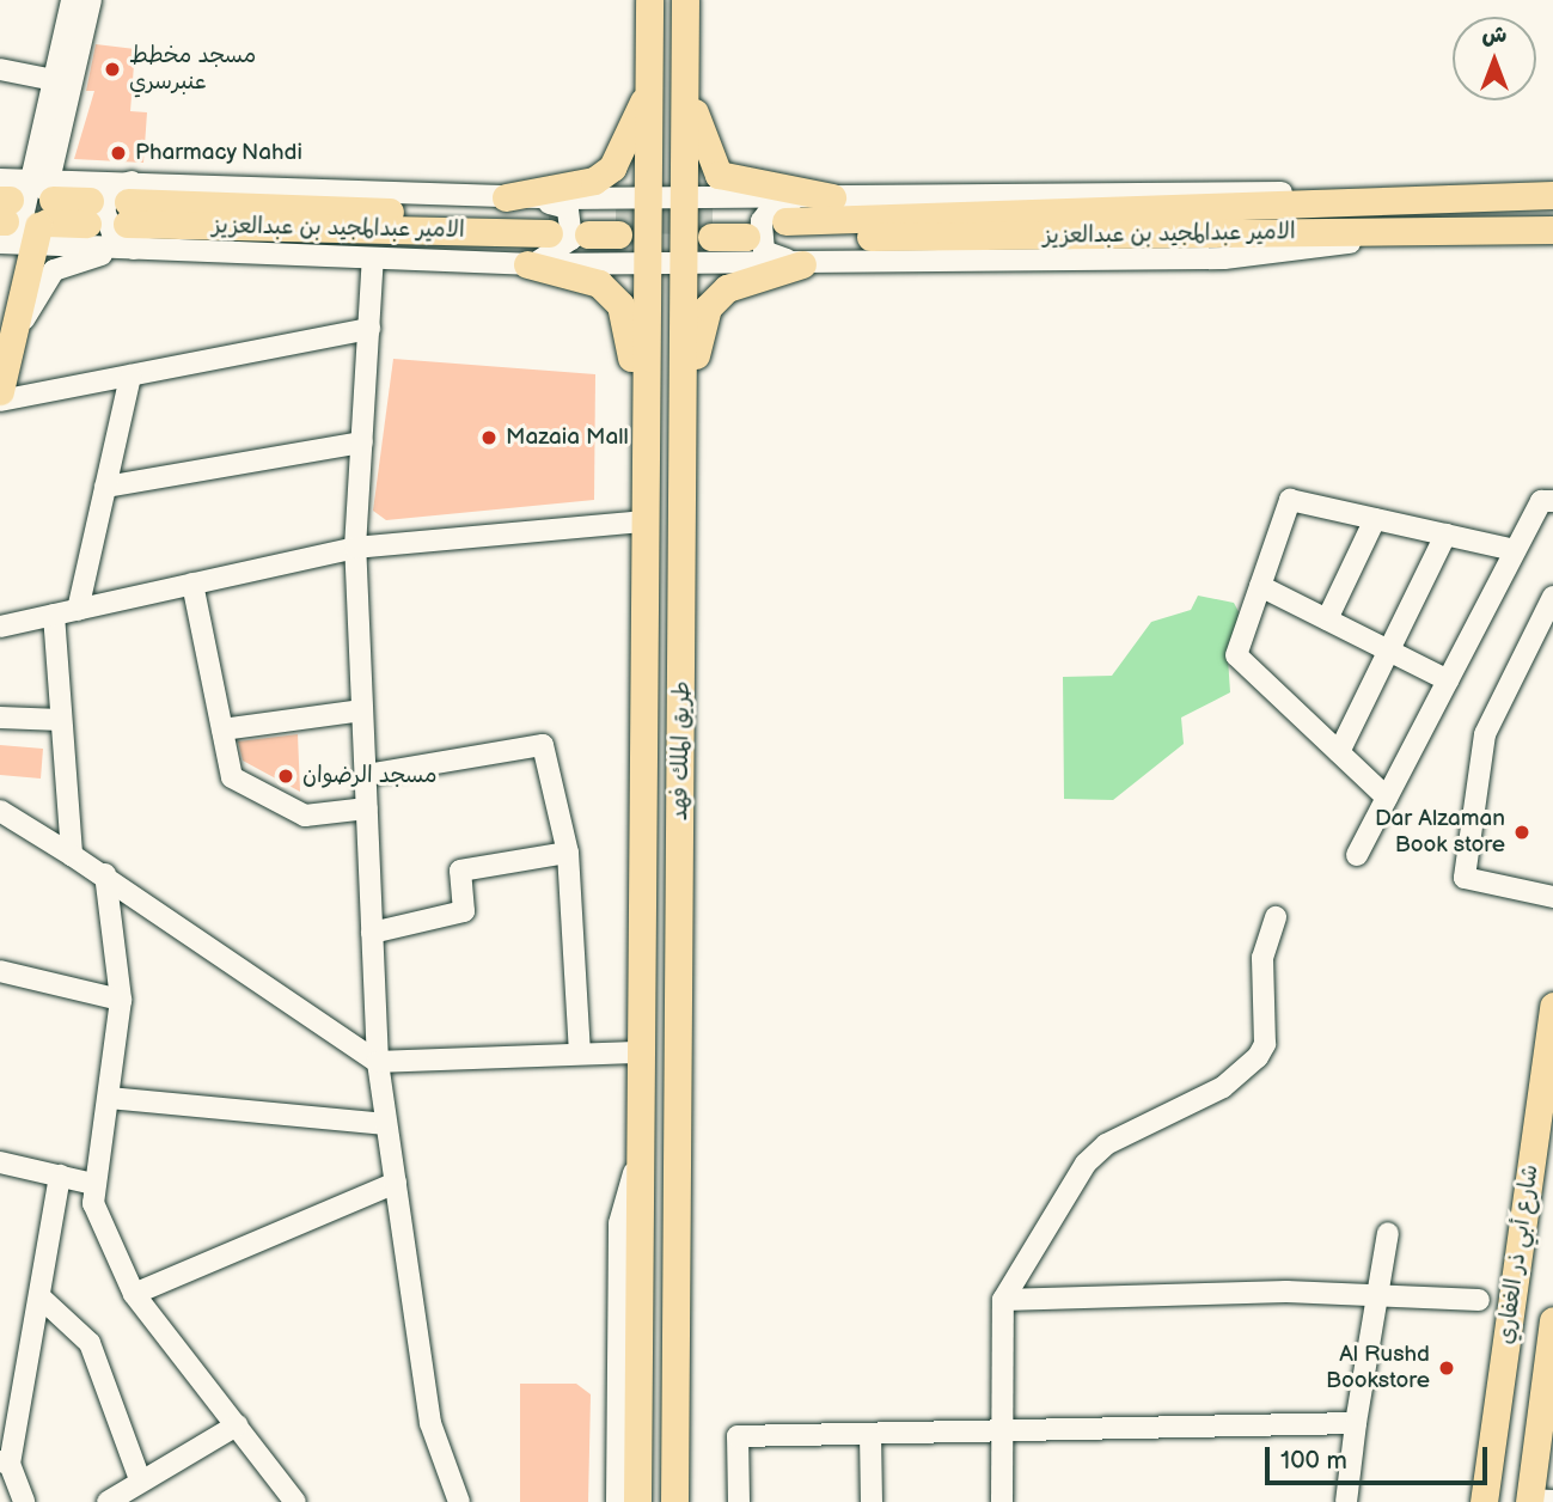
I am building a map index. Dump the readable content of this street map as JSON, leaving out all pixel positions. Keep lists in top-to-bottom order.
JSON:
{
  "streets": {
    "main road": ["الامير عبدالمجيد بن عبدالعزيز", "طريق الملك فهد", "شارع أبي ذر الغفاري"]
  },
  "places": [
    "مسجد مخطط عنبرسري",
    "Pharmacy Nahdi",
    "Mazaia Mall",
    "مسجد الرضوان",
    "Dar Alzaman Book store",
    "Al Rushd Bookstore"
  ],
  "scale_bar": "100 m",
  "north": "top"
}
